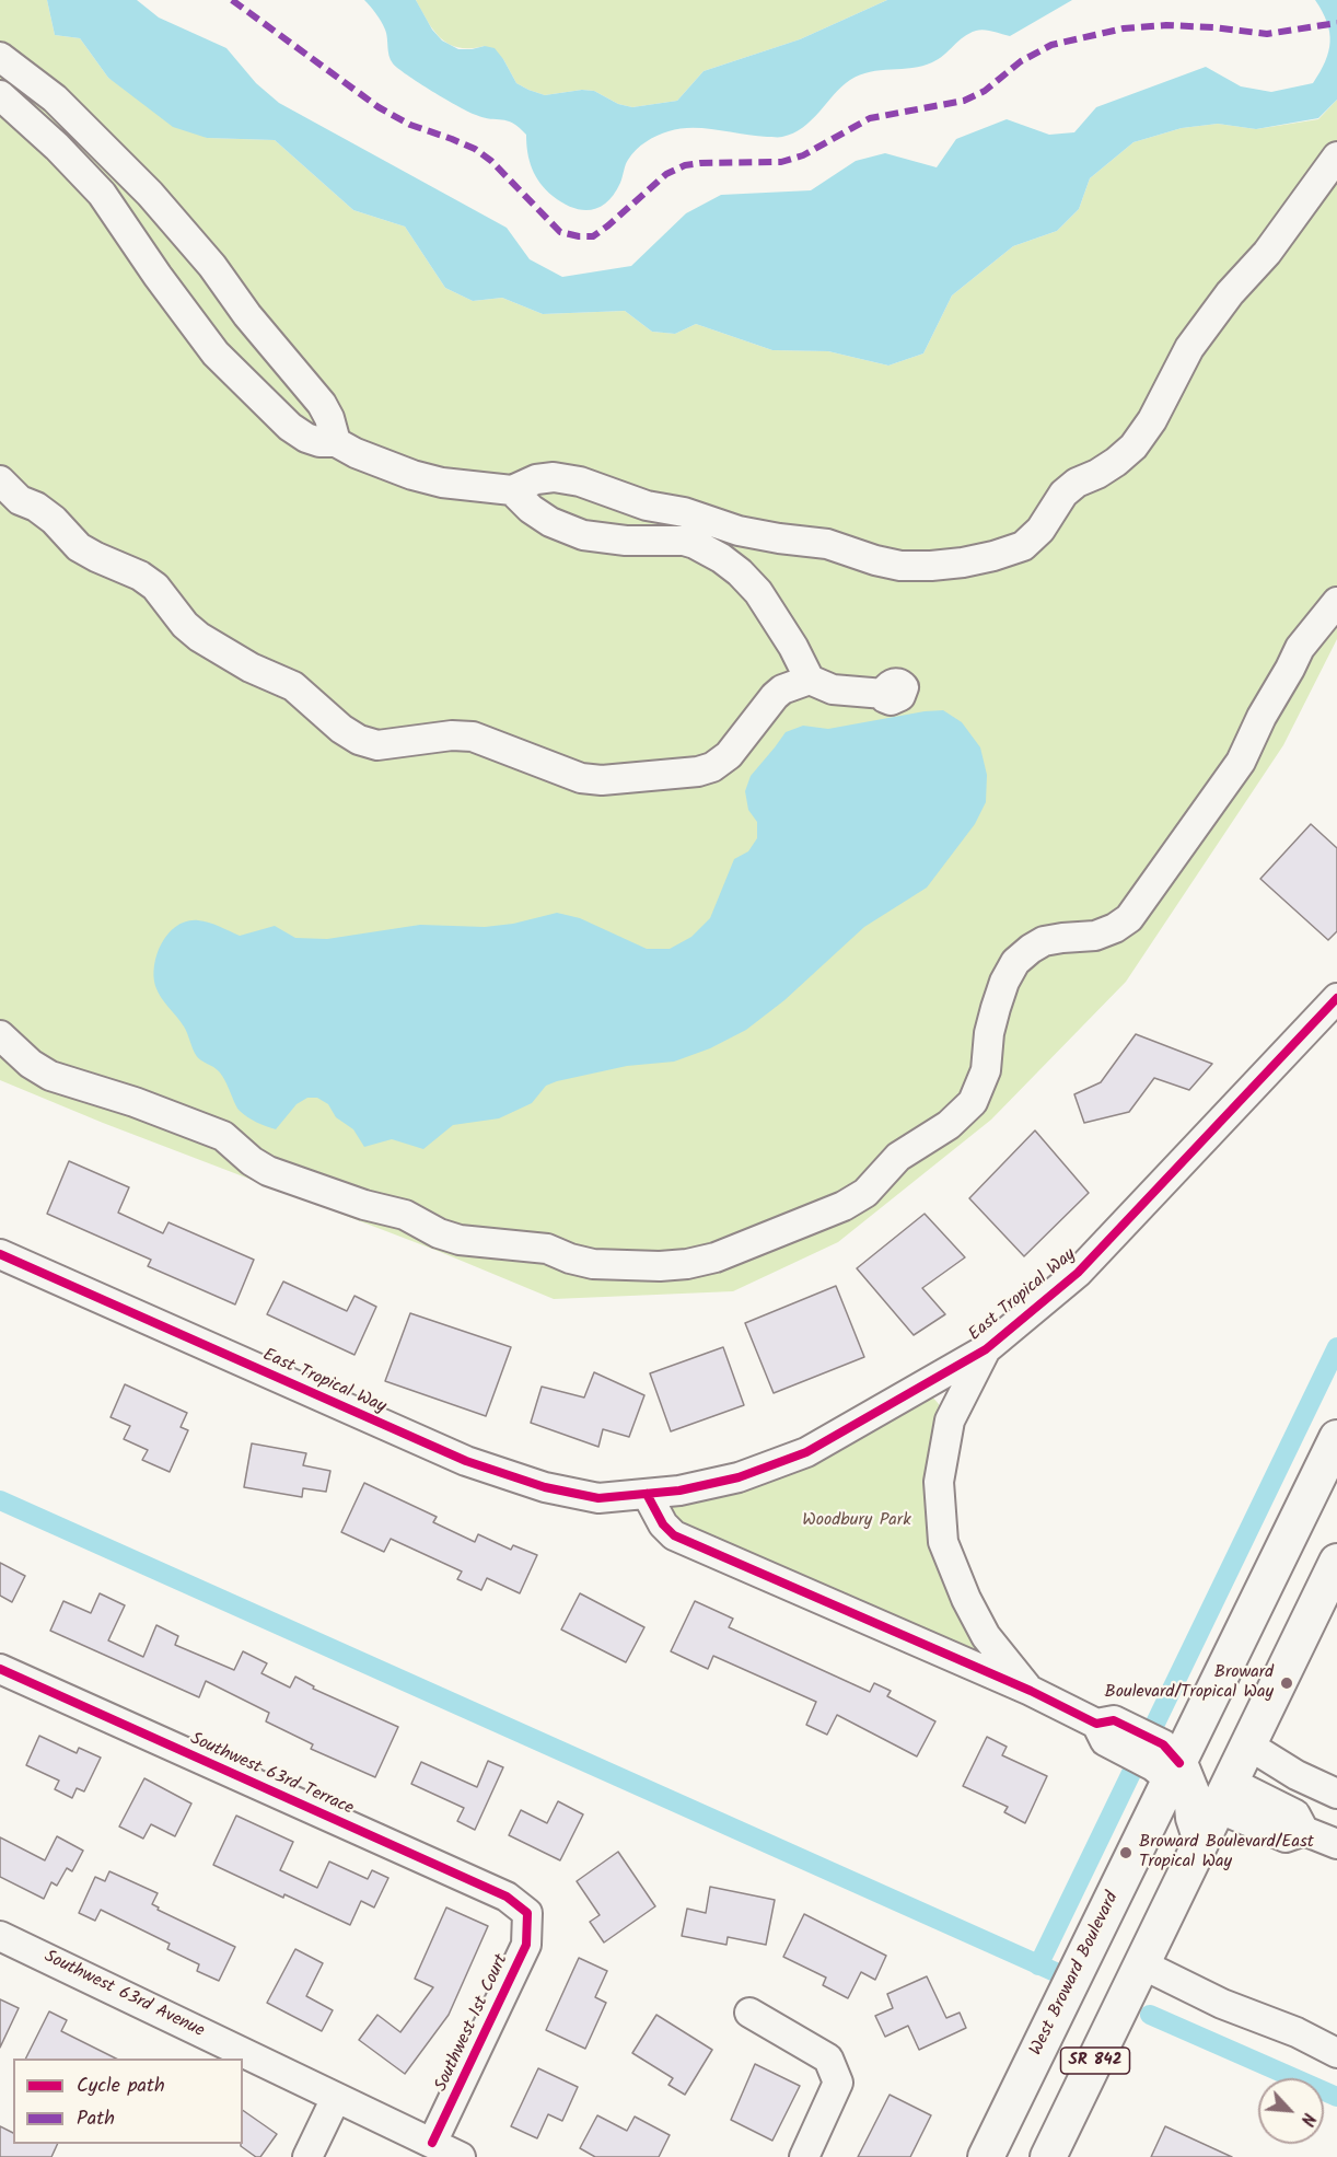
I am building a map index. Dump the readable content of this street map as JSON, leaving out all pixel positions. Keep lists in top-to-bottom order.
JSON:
{
  "streets": {
    "main road": ["West Broward Boulevard", "SR 842"],
    "street": [
      "East Tropical Way",
      "Southwest 63rd Terrace",
      "Southwest 63rd Avenue",
      "Southwest 1st Court"
    ]
  },
  "crossings": [
    ["East Tropical Way", "West Broward Boulevard"],
    ["Southwest 63rd Terrace", "Southwest 1st Court"],
    ["Southwest 63rd Avenue", "Southwest 1st Court"]
  ],
  "parks": ["Woodbury Park"],
  "places": ["Broward Boulevard/Tropical Way", "Broward Boulevard/East Tropical Way"],
  "legend": ["Cycle path", "Path"],
  "north": "bottom right"
}
